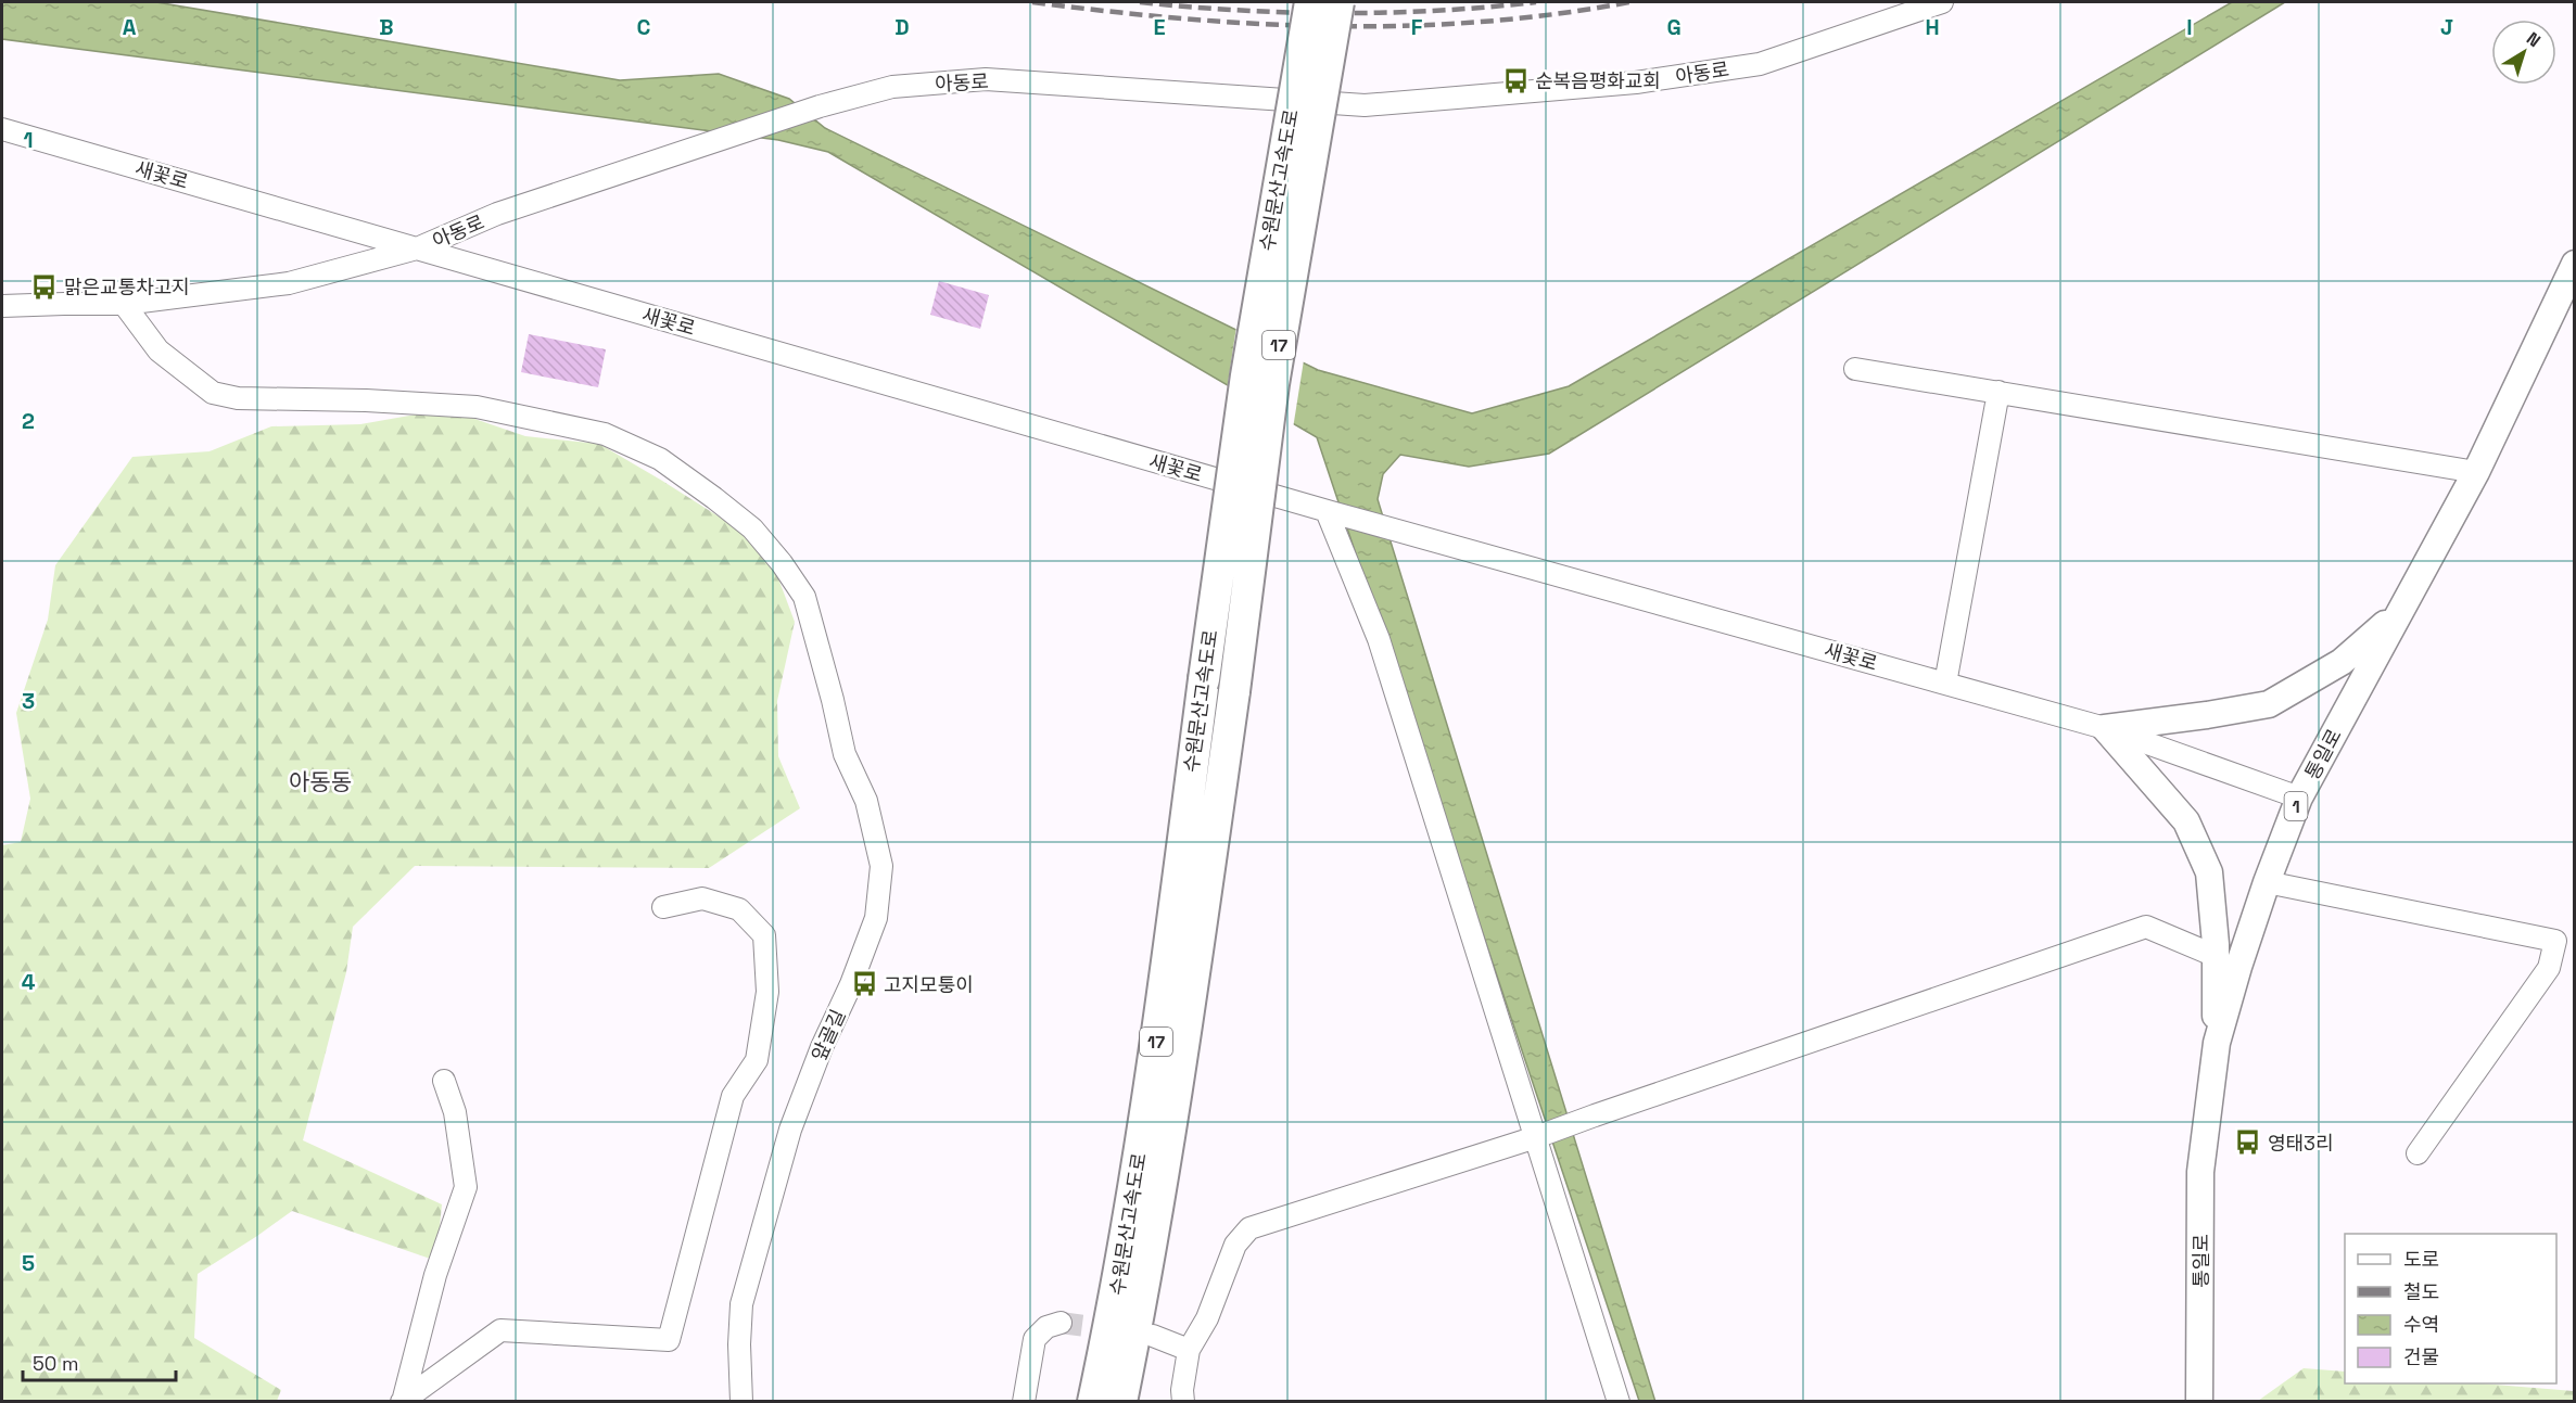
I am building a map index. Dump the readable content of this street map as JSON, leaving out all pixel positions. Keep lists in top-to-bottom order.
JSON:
{
  "streets": {
    "highway": ["수원문산고속도로", "17"],
    "main road": ["통일로", "1"],
    "street": ["아동로", "새꽃로", "앞골길"]
  },
  "crossings": [
    ["아동로", "새꽃로"],
    ["아동로", "앞골길"],
    ["새꽃로", "통일로"]
  ],
  "districts": ["아동동"],
  "places": {
    "bus stop": [
      "순복음평화교회",
      "맑은교통차고지",
      "고지모퉁이",
      "영태3리"
    ]
  },
  "legend": [
    "도로",
    "철도",
    "수역",
    "건물"
  ],
  "scale_bar": "50 m",
  "north": "top right",
  "grid": {
    "columns": [
      "A",
      "B",
      "C",
      "D",
      "E",
      "F",
      "G",
      "H",
      "I",
      "J"
    ],
    "rows": [
      "1",
      "2",
      "3",
      "4",
      "5"
    ]
  }
}
